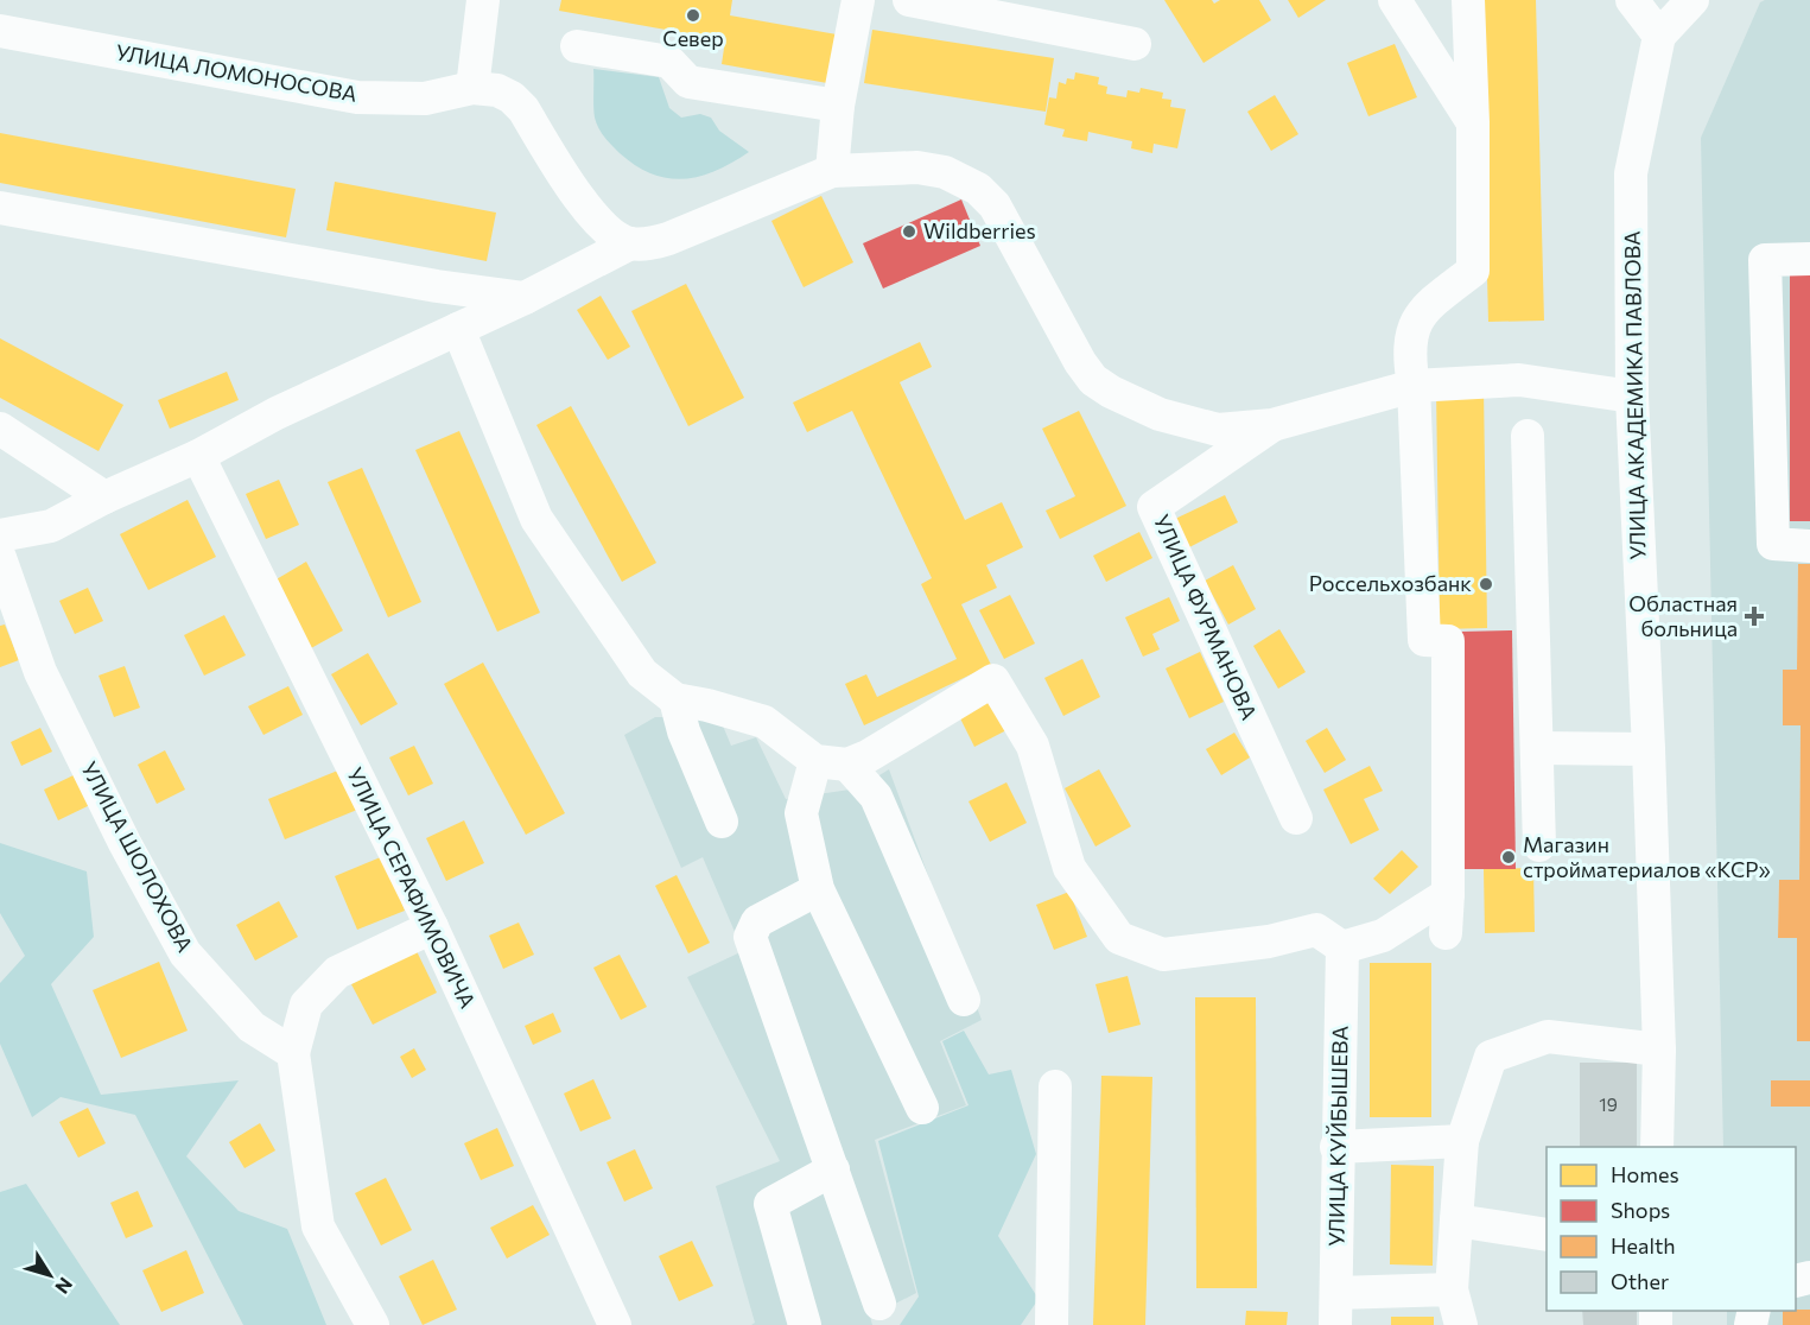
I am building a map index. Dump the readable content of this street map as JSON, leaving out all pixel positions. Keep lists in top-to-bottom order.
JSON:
{
  "streets": {
    "street": [
      "УЛИЦА ЛОМОНОСОВА",
      "УЛИЦА АКАДЕМИКА ПАВЛОВА",
      "УЛИЦА ФУРМАНОВА",
      "УЛИЦА ШОЛОХОВА",
      "УЛИЦА СЕРАФИМОВИЧА",
      "УЛИЦА КУЙБЫШЕВА"
    ]
  },
  "places": {
    "other": [
      "Север",
      "Wildberries",
      "Россельхозбанк",
      "Магазин стройматериалов «КСР»"
    ],
    "health": ["Областная больница"]
  },
  "house_numbers": ["19"],
  "legend": [
    "Homes",
    "Shops",
    "Health",
    "Other"
  ],
  "north": "bottom right"
}
